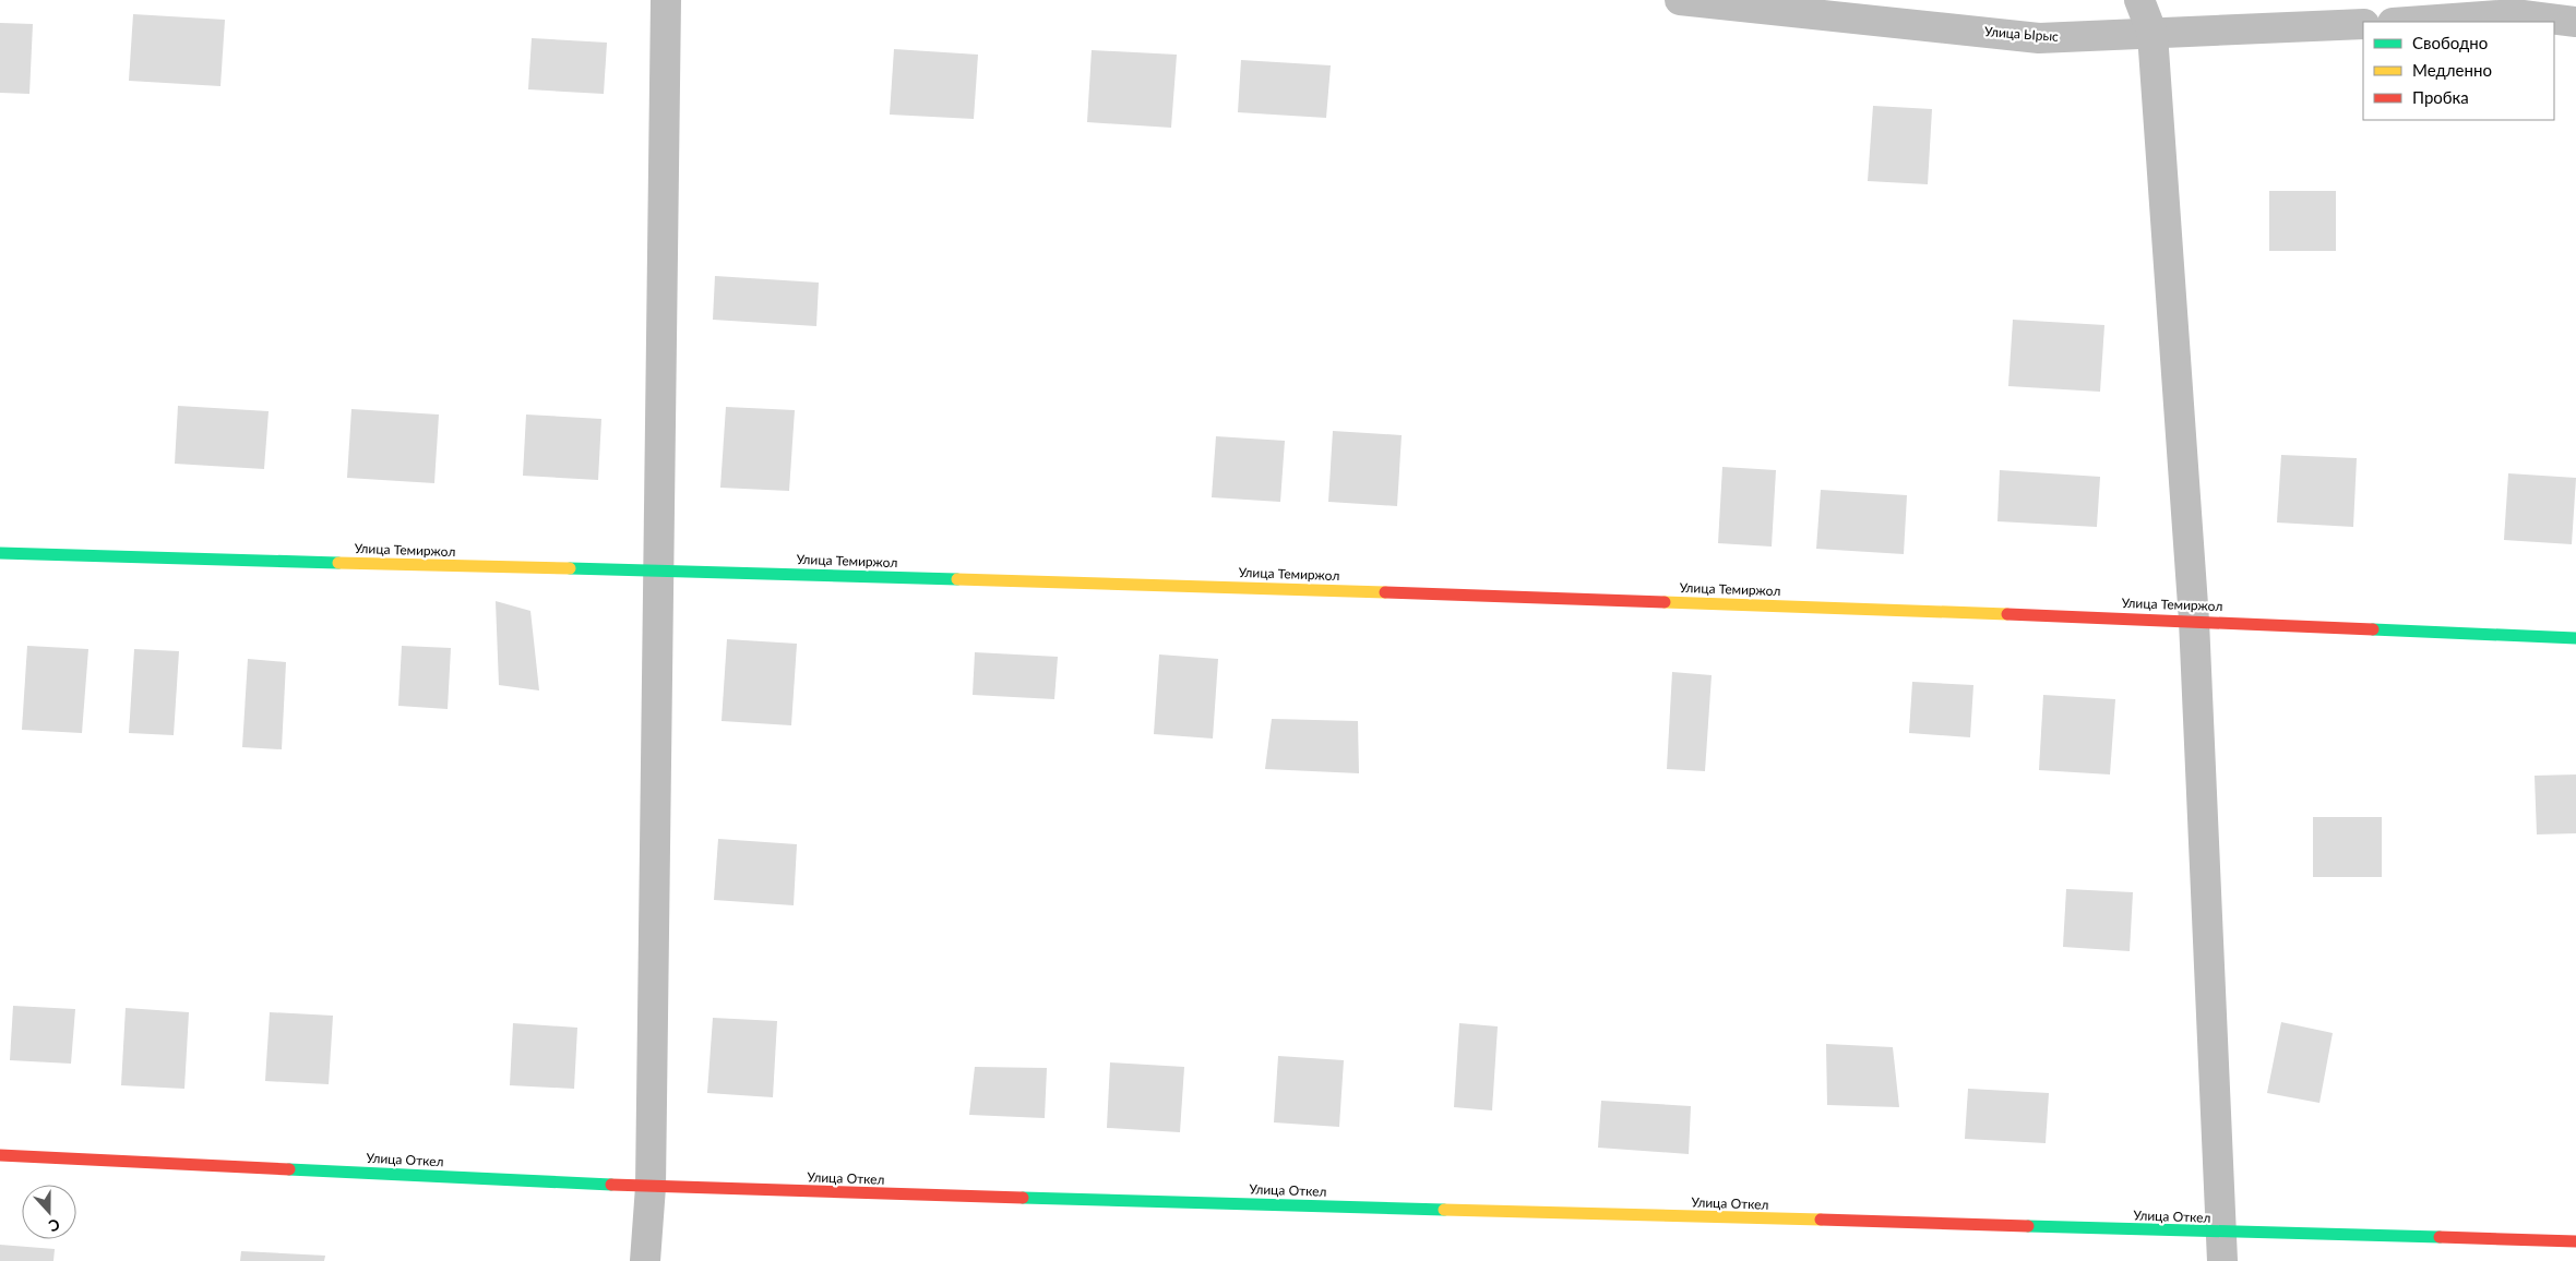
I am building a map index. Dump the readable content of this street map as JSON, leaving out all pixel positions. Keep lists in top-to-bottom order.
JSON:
{
  "streets": {
    "street": ["Улица Ырыс", "Улица Темиржол", "Улица Откел"]
  },
  "legend": ["Свободно", "Медленно", "Пробка"],
  "north": "bottom"
}
